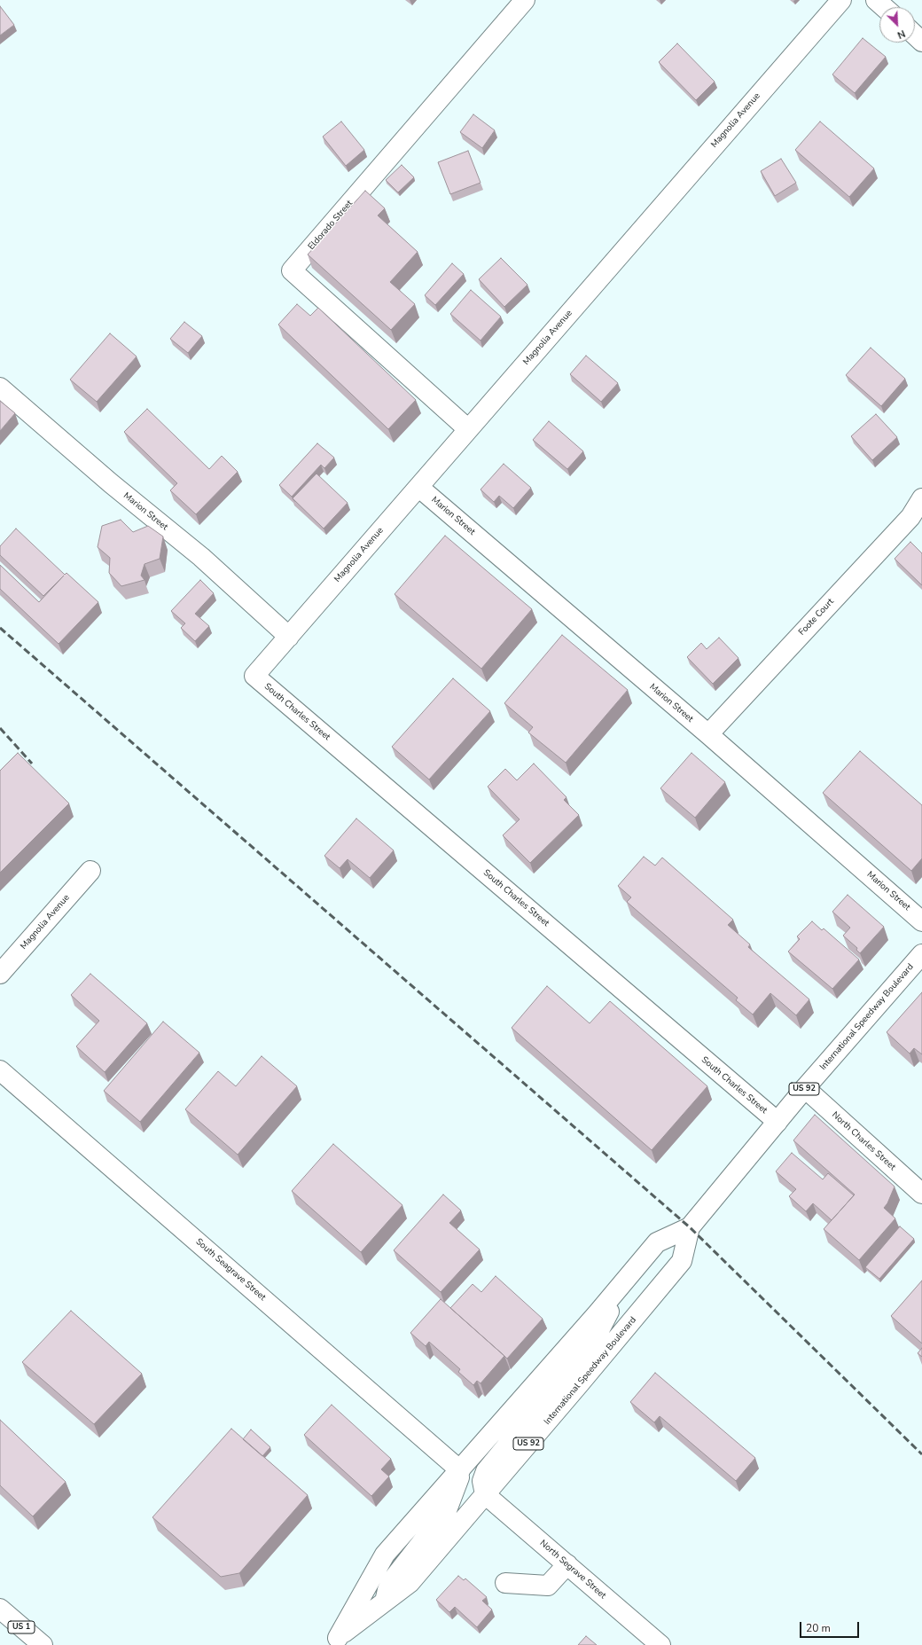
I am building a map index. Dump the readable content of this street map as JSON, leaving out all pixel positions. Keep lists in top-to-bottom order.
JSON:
{
  "streets": {
    "street": [
      "Magnolia Avenue",
      "Eldorado Street",
      "Marion Street",
      "Foote Court",
      "South Charles Street",
      "International Speedway Boulevard",
      "US 92",
      "North Charles Street",
      "South Seagrave Street",
      "North Segrave Street",
      "US 1"
    ]
  },
  "crossings": [
    ["Magnolia Avenue", "Eldorado Street"],
    ["Magnolia Avenue", "Marion Street"],
    ["Magnolia Avenue", "South Charles Street"],
    ["Marion Street", "Foote Court"],
    ["South Charles Street", "International Speedway Boulevard"],
    ["International Speedway Boulevard", "North Charles Street"],
    ["International Speedway Boulevard", "South Seagrave Street"],
    ["International Speedway Boulevard", "North Segrave Street"]
  ],
  "scale_bar": "20 m",
  "north": "bottom right"
}
